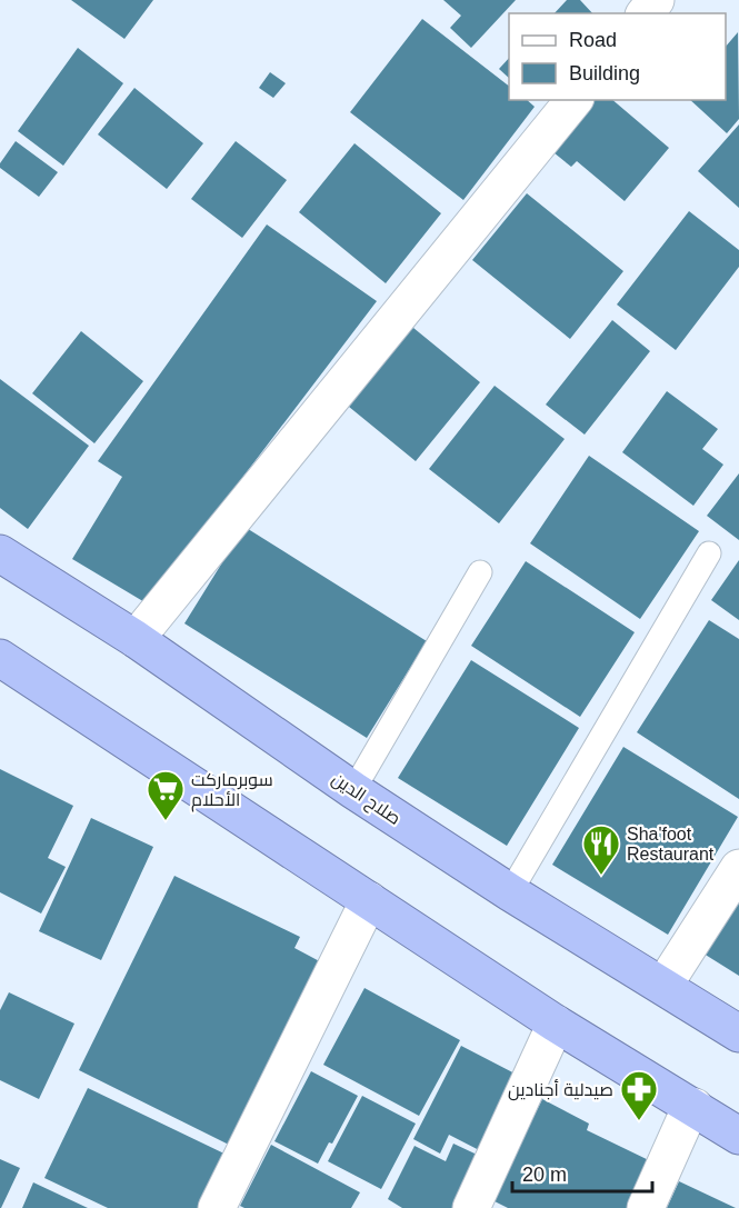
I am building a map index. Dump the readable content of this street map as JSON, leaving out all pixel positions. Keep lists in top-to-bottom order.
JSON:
{
  "streets": {
    "highway": ["صلاح الدين"]
  },
  "places": {
    "supermarket": ["سوبرماركت الأحلام"],
    "restaurant": ["Sha'foot Restaurant"],
    "pharmacy": ["صيدلية أجنادين"]
  },
  "legend": ["Road", "Building"],
  "scale_bar": "20 m"
}
